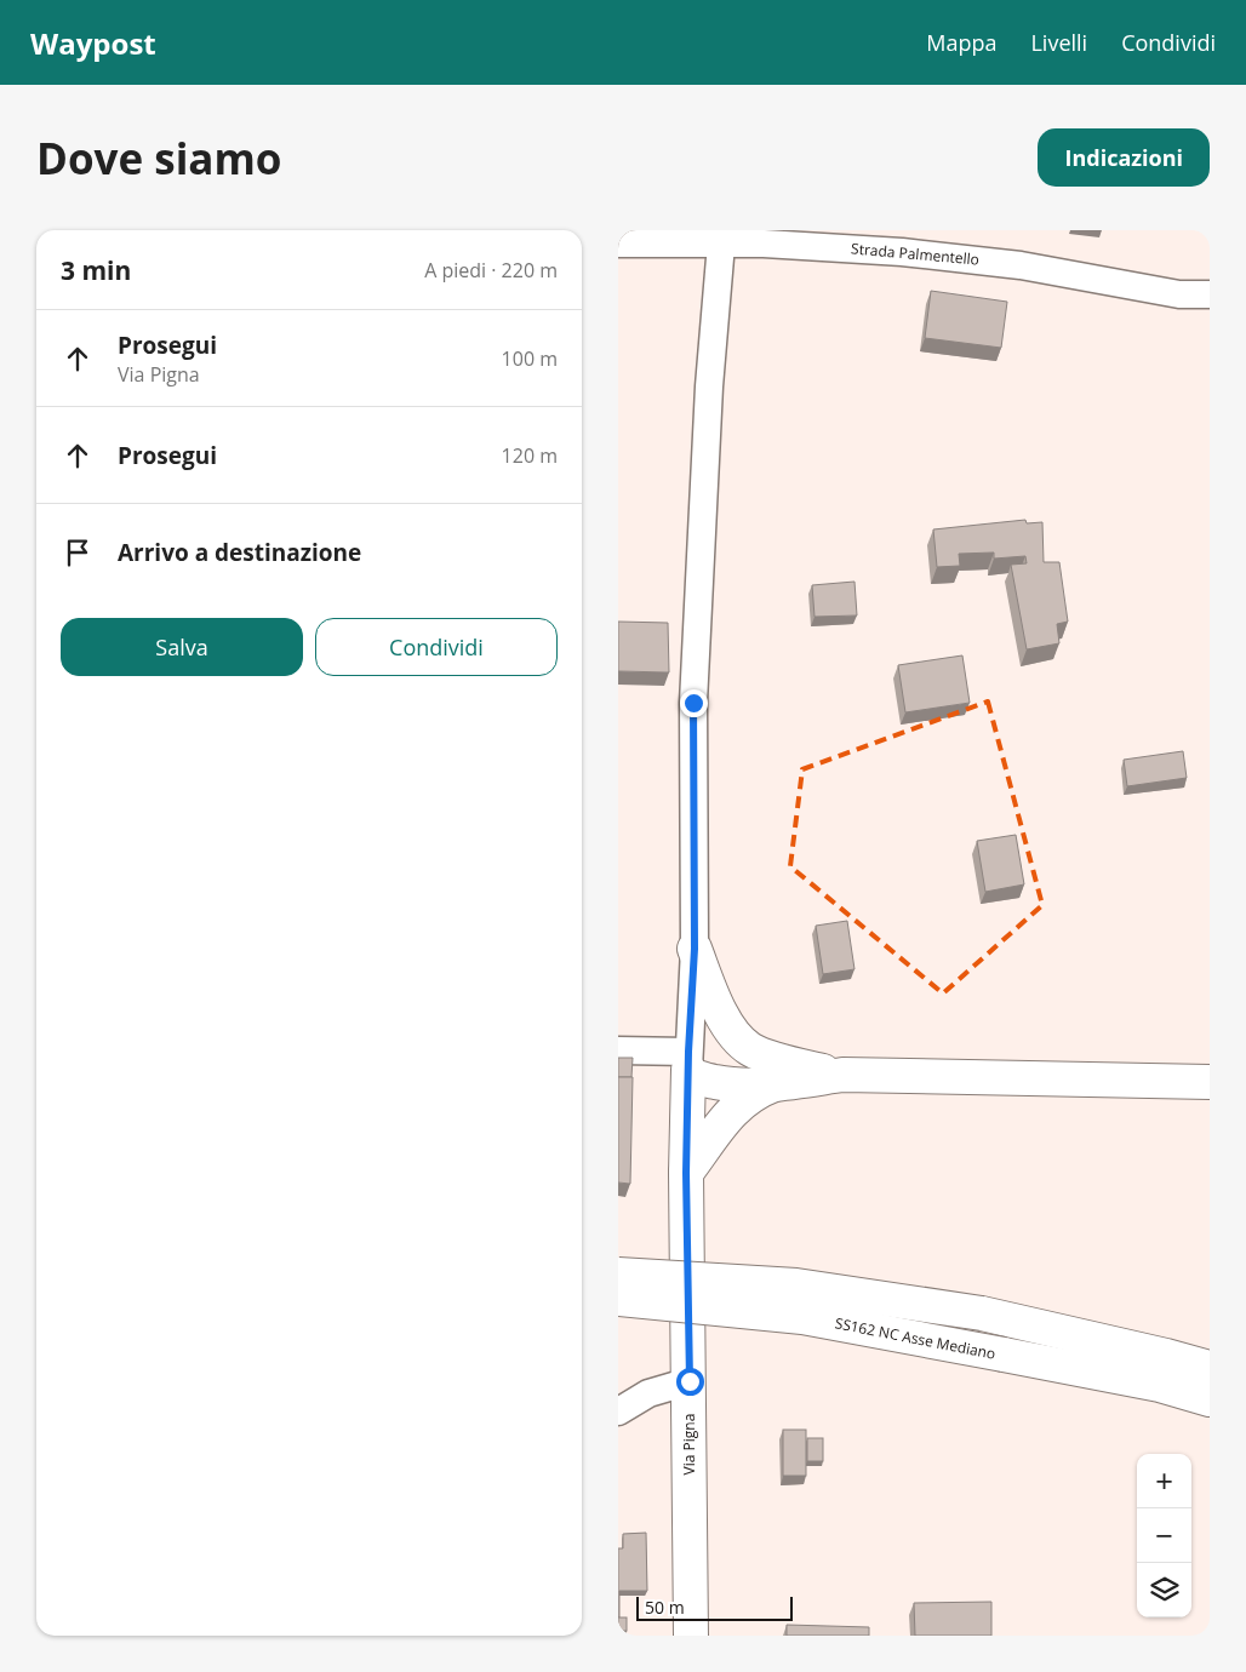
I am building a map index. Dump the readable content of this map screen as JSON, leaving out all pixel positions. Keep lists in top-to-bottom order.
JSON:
{
  "streets": {
    "main road": ["SS162 NC Asse Mediano", "Via Pigna"],
    "street": ["Strada Palmentello"]
  },
  "scale_bar": "50 m",
  "page": {
    "header": "Waypost",
    "nav": ["Mappa", "Livelli", "Condividi"],
    "buttons": [
      "Indicazioni",
      ["Salva", "Condividi"]
    ],
    "title": "Dove siamo",
    "heading": ["3 min", "A piedi · 220 m"],
    "list": [
      ["Prosegui", "Via Pigna", "100 m"],
      ["Prosegui", "120 m"],
      "Arrivo a destinazione"
    ],
    "map_buttons": ["+", "−"],
    "scale": "50 m"
  }
}
